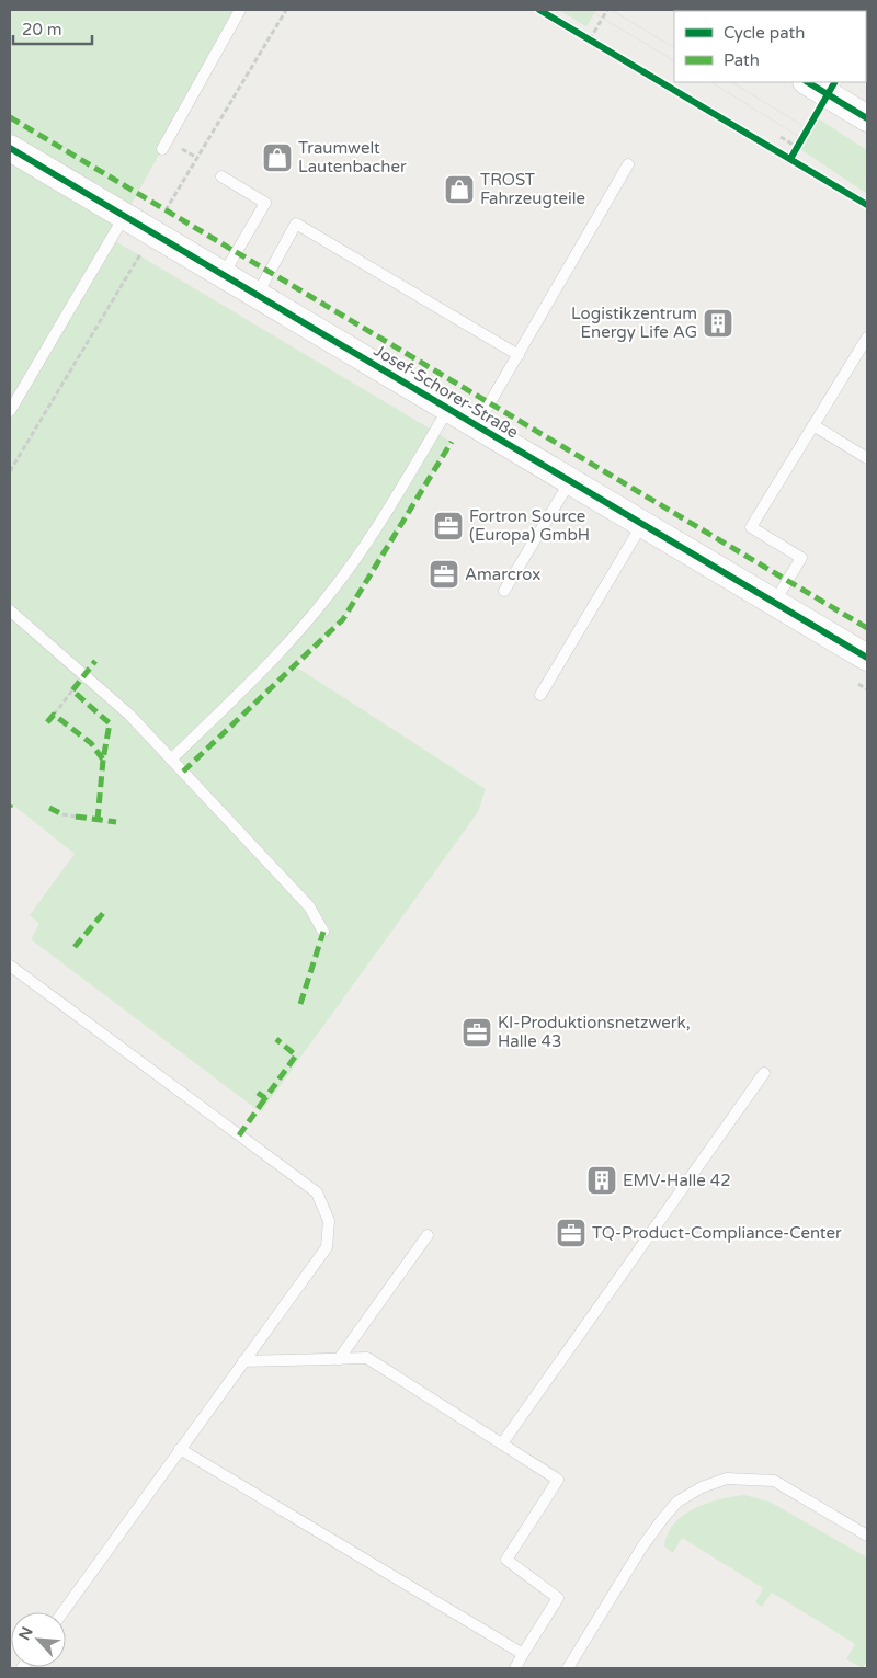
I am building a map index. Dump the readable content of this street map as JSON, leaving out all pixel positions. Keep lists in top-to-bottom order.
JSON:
{
  "streets": {
    "street": ["Josef-Schorer-Straße"]
  },
  "places": {
    "shop": ["Traumwelt Lautenbacher", "TROST Fahrzeugteile"],
    "building": ["Logistikzentrum Energy Life AG", "EMV-Halle 42"],
    "office": [
      "Fortron Source (Europa) GmbH",
      "Amarcrox",
      "KI-Produktionsnetzwerk, Halle 43",
      "TQ-Product-Compliance-Center"
    ]
  },
  "legend": ["Cycle path", "Path"],
  "scale_bar": "20 m",
  "north": "top left"
}
